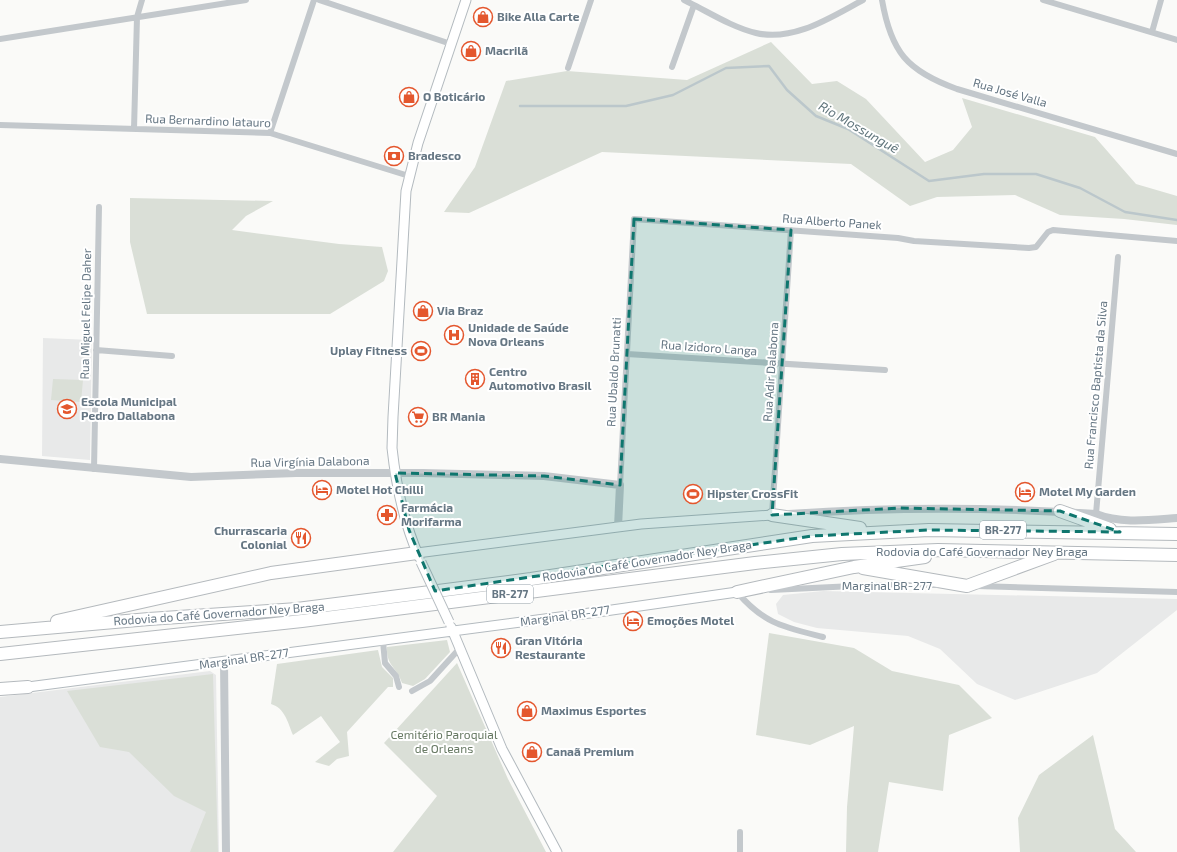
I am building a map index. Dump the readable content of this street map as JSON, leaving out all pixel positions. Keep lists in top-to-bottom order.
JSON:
{
  "streets": {
    "highway": ["BR-277", "Rodovia do Café Governador Ney Braga"],
    "main road": ["Marginal BR-277"],
    "street": [
      "Rua José Valla",
      "Rua Bernardino Iatauro",
      "Rua Alberto Panek",
      "Rua Miguel Felipe Daher",
      "Rua Izidoro Langa",
      "Rua Ubaldo Brunatti",
      "Rua Adir Dalabona",
      "Rua Francisco Baptista da Silva",
      "Rua Virgínia Dalabona"
    ]
  },
  "crossings": [
    ["Rua Alberto Panek", "Rua Ubaldo Brunatti"],
    ["Rua Alberto Panek", "Rua Adir Dalabona"],
    ["Rua Miguel Felipe Daher", "Rua Virgínia Dalabona"],
    ["Rua Izidoro Langa", "Rua Ubaldo Brunatti"],
    ["Rua Izidoro Langa", "Rua Adir Dalabona"],
    ["Rua Ubaldo Brunatti", "Rua Virgínia Dalabona"]
  ],
  "water": ["Rio Mossunguê"],
  "parks": ["Cemitério Paroquial de Orleans"],
  "places": {
    "shop": [
      "Bike Alla Carte",
      "Macrilã",
      "O Boticário",
      "Via Braz",
      "Maximus Esportes",
      "Canaã Premium"
    ],
    "bank": ["Bradesco"],
    "hospital": ["Unidade de Saúde Nova Orleans"],
    "sports": ["Uplay Fitness", "Hipster CrossFit"],
    "building": ["Centro Automotivo Brasil"],
    "school or university": ["Escola Municipal Pedro Dallabona"],
    "supermarket": ["BR Mania"],
    "hotel": ["Motel Hot Chilli", "Motel My Garden", "Emoções Motel"],
    "pharmacy": ["Farmácia Morifarma"],
    "restaurant": ["Churrascaria Colonial", "Gran Vitória Restaurante"]
  }
}
